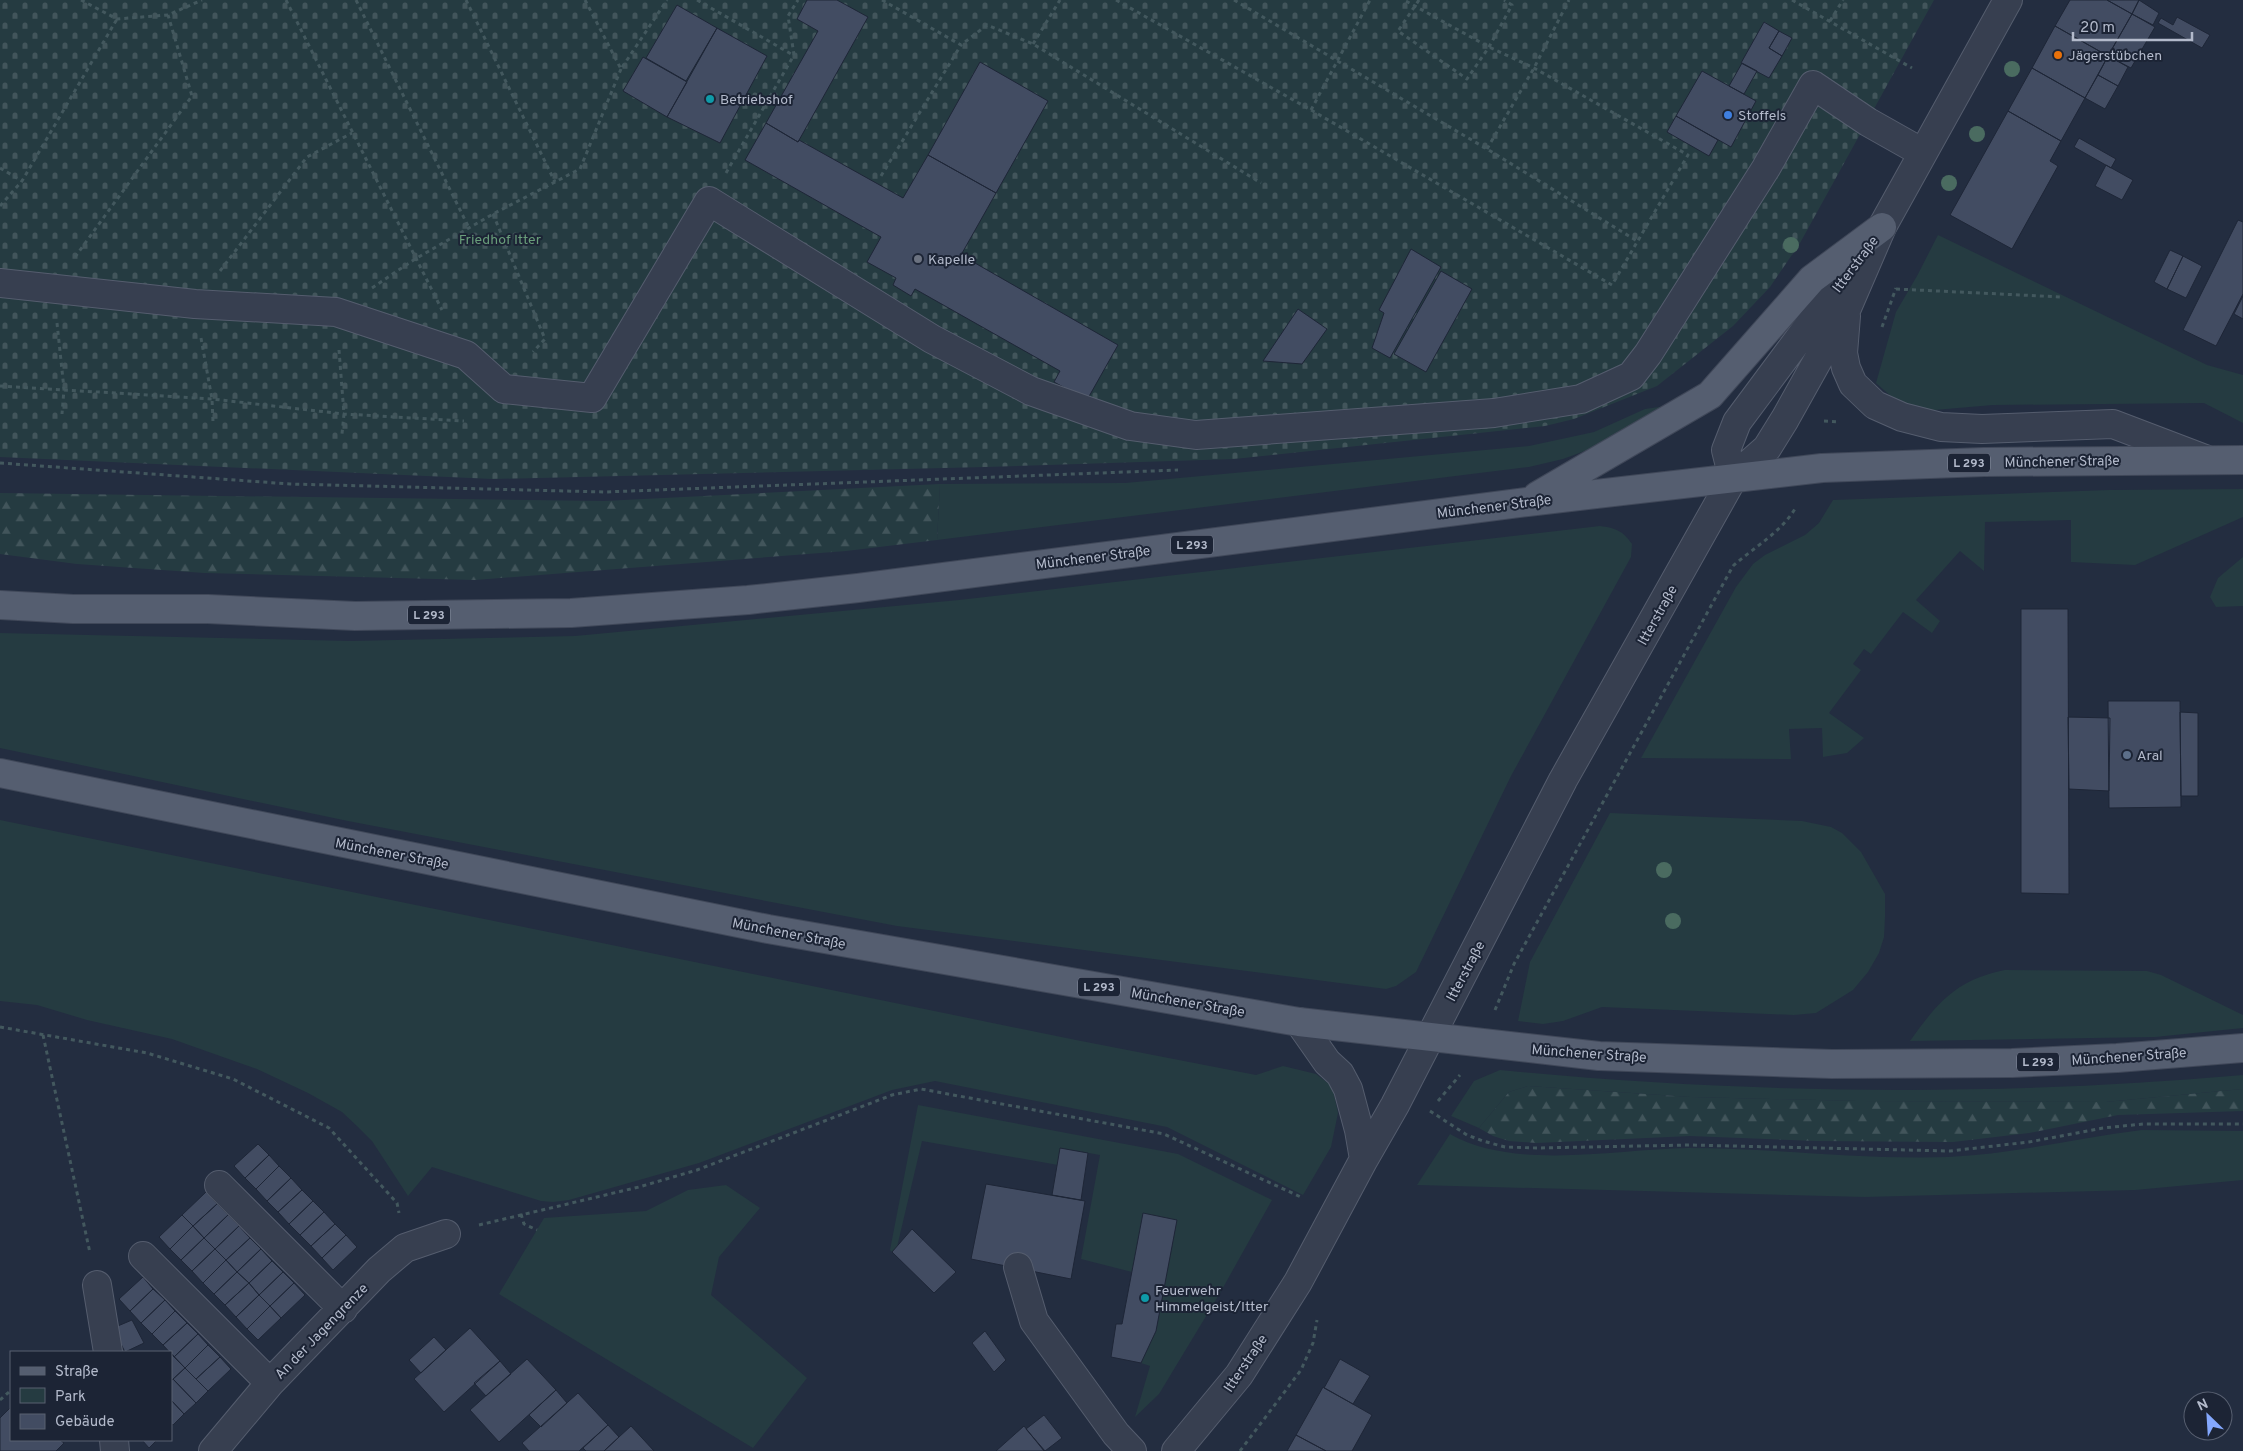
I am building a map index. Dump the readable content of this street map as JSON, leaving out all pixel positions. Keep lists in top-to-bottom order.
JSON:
{
  "streets": {
    "main road": ["Münchener Straße", "L 293"],
    "street": ["Itterstraße", "An der Jagengrenze"]
  },
  "crossings": [
    ["Itterstraße", "Münchener Straße"]
  ],
  "parks": ["Friedhof Itter"],
  "places": [
    "Jägerstübchen",
    "Betriebshof",
    "Stoffels",
    "Kapelle",
    "Aral",
    "Feuerwehr Himmelgeist/Itter"
  ],
  "legend": ["Straße", "Park", "Gebäude"],
  "scale_bar": "20 m",
  "north": "top left"
}
